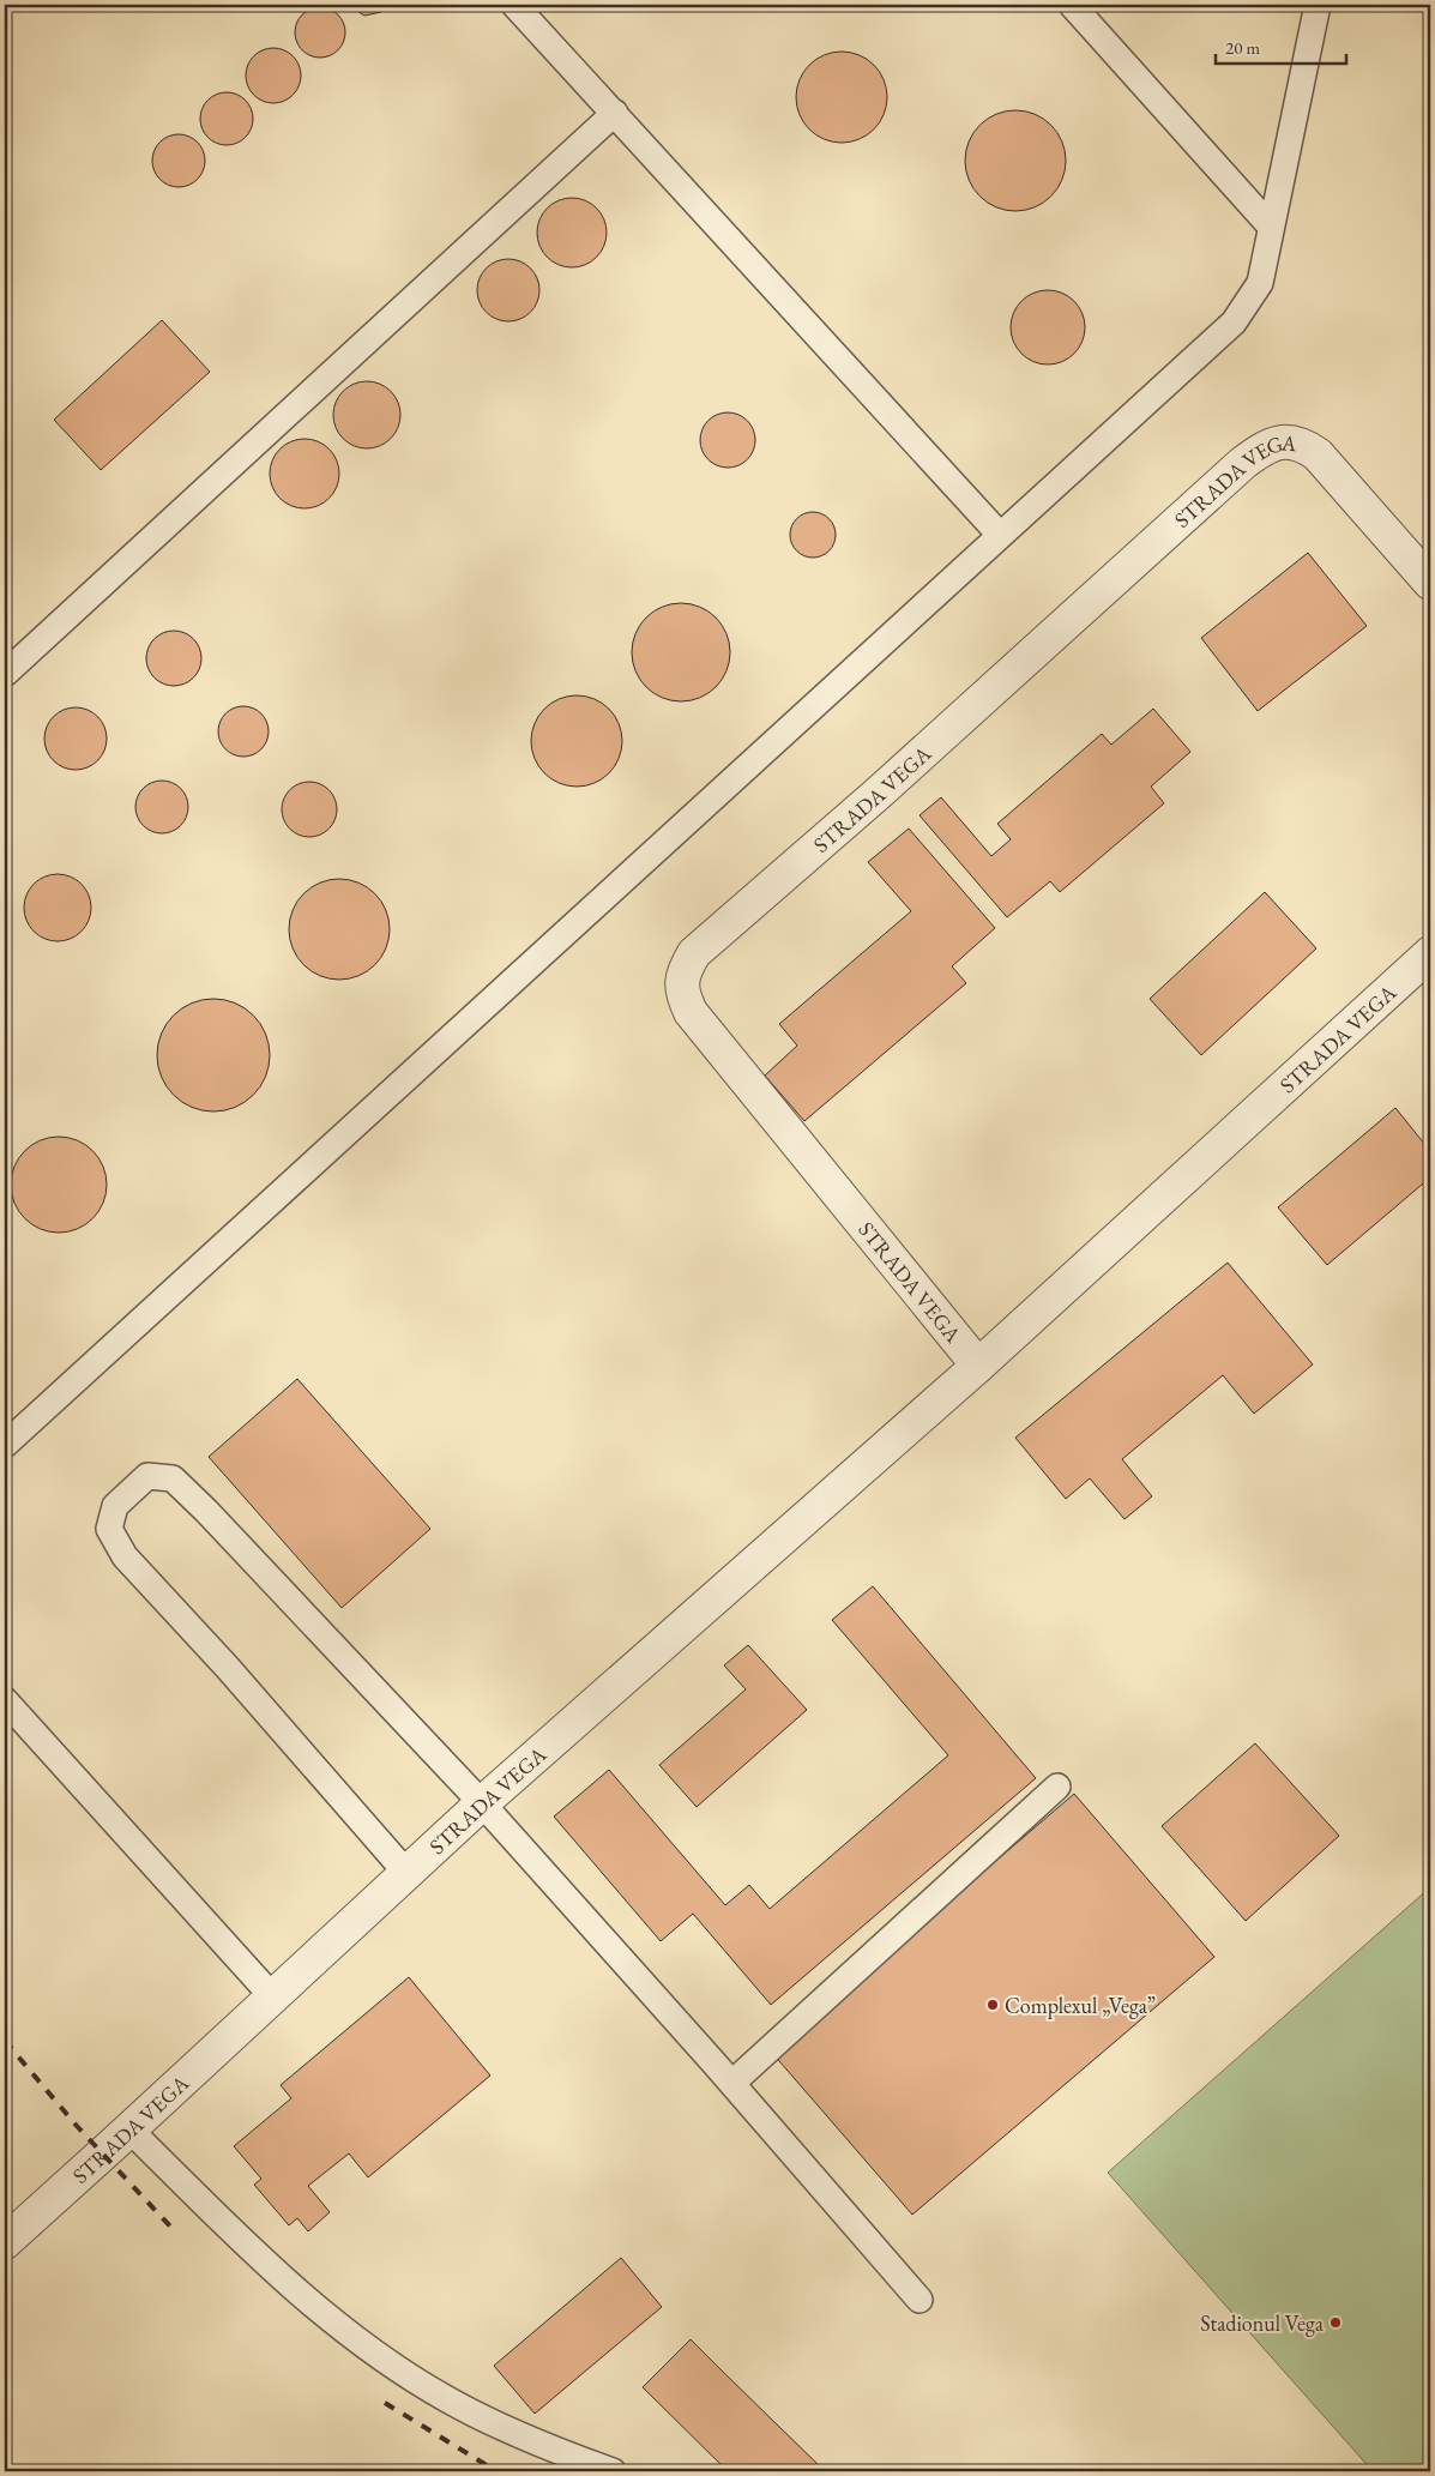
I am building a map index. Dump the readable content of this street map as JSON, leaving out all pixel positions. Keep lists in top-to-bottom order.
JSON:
{
  "streets": {
    "street": ["STRADA VEGA"]
  },
  "places": ["Complexul „Vega”", "Stadionul Vega"],
  "scale_bar": "20 m"
}
